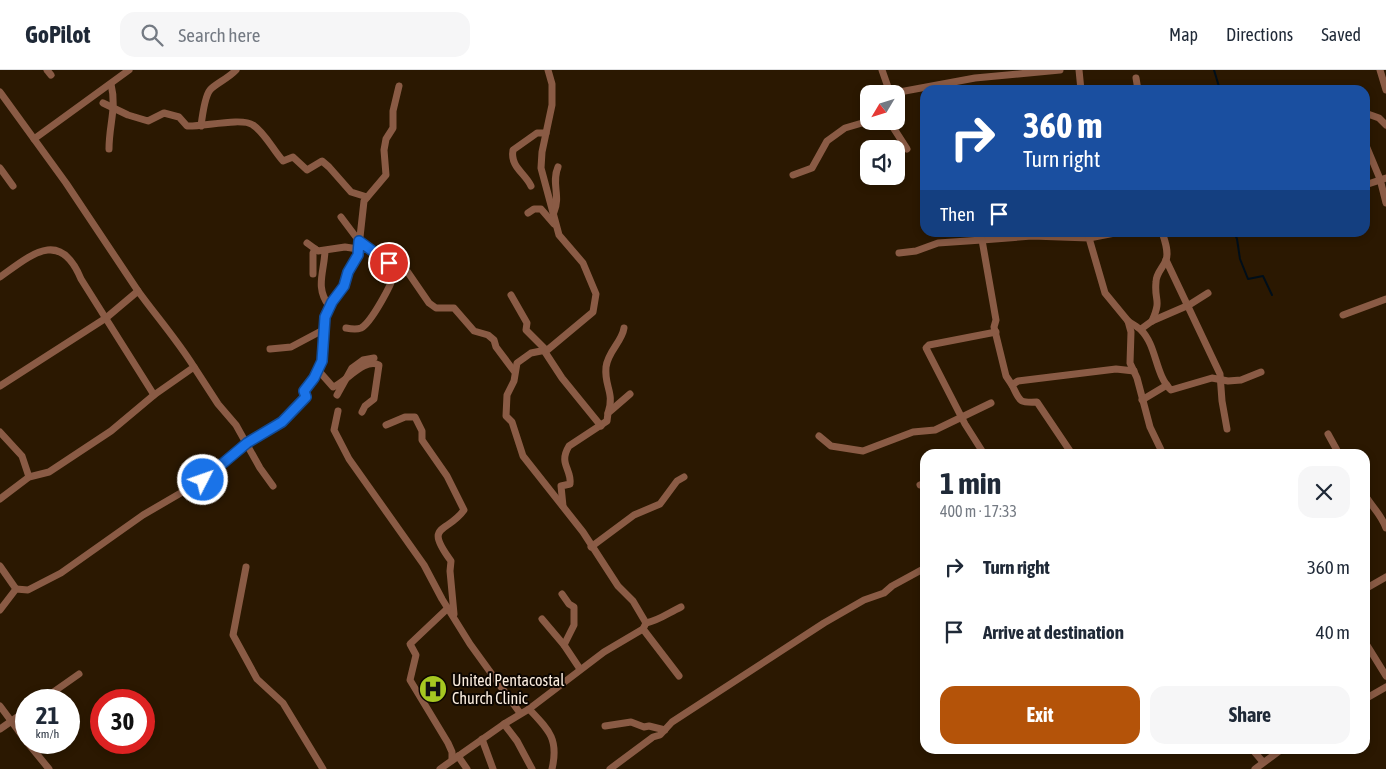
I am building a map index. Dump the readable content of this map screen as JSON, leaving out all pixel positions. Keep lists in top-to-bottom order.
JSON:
{
  "places": {
    "hospital": ["United Pentacostal Church Clinic"]
  },
  "north": "bottom left",
  "page": {
    "header": "GoPilot",
    "search": "Search here",
    "nav": ["Map", "Directions", "Saved"],
    "turn": ["360 m", "Turn right"],
    "then": "Then",
    "heading": ["1 min", "400 m · 17:33"],
    "list": [
      {
        "name": "Turn right",
        "value": "360 m"
      },
      {
        "name": "Arrive at destination",
        "value": "40 m"
      }
    ],
    "buttons": ["Exit", "Share"],
    "speed": "21 km/h",
    "limit": "30"
  }
}
